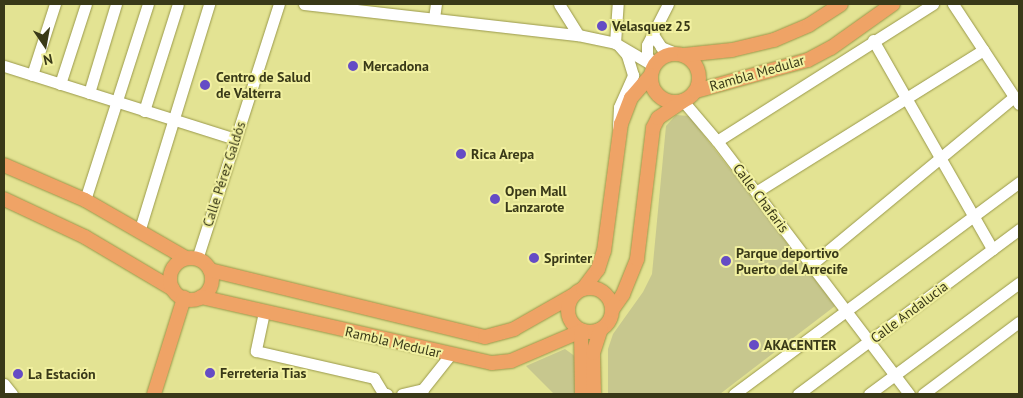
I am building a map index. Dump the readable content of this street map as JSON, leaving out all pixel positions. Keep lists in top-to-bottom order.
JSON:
{
  "streets": {
    "main road": ["Rambla Medular"],
    "street": ["Calle Pérez Galdós", "Calle Chafaris", "Calle Andalucia"]
  },
  "crossings": [
    ["Rambla Medular", "Calle Pérez Galdós"],
    ["Rambla Medular", "Calle Chafaris"],
    ["Calle Chafaris", "Calle Andalucia"]
  ],
  "places": [
    "Velasquez 25",
    "Mercadona",
    "Centro de Salud de Valterra",
    "Rica Arepa",
    "Open Mall Lanzarote",
    "Sprinter",
    "Parque deportivo Puerto del Arrecife",
    "AKACENTER",
    "Ferreteria Tias",
    "La Estación"
  ],
  "north": "bottom"
}
